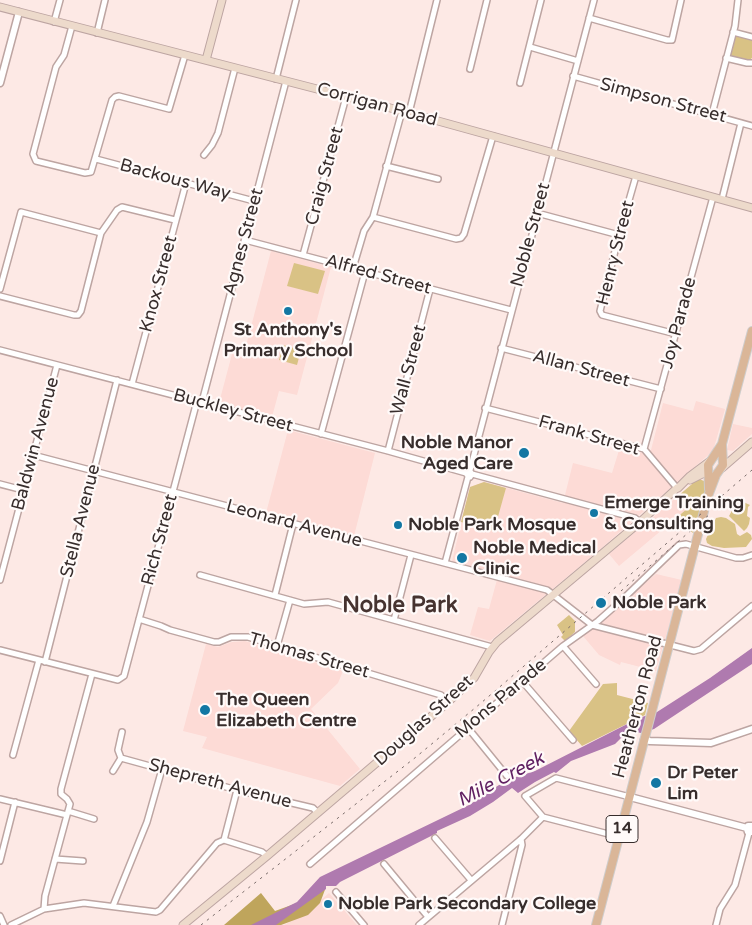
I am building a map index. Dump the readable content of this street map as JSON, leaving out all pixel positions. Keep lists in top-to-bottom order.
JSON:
{
  "streets": {
    "main road": [
      "Corrigan Road",
      "Heatherton Road",
      "Douglas Street",
      "14"
    ],
    "street": [
      "Simpson Street",
      "Craig Street",
      "Backous Way",
      "Noble Street",
      "Agnes Street",
      "Henry Street",
      "Alfred Street",
      "Knox Street",
      "Joy Parade",
      "Allan Street",
      "Wall Street",
      "Buckley Street",
      "Frank Street",
      "Baldwin Avenue",
      "Stella Avenue",
      "Leonard Avenue",
      "Rich Street",
      "Thomas Street",
      "Mons Parade",
      "Shepreth Avenue"
    ]
  },
  "crossings": [
    ["Simpson Street", "Noble Street"],
    ["Corrigan Road", "Craig Street"],
    ["Corrigan Road", "Noble Street"],
    ["Corrigan Road", "Agnes Street"],
    ["Corrigan Road", "Henry Street"],
    ["Corrigan Road", "Joy Parade"],
    ["Craig Street", "Alfred Street"],
    ["Backous Way", "Agnes Street"],
    ["Backous Way", "Knox Street"],
    ["Noble Street", "Alfred Street"],
    ["Noble Street", "Allan Street"],
    ["Noble Street", "Buckley Street"],
    ["Noble Street", "Frank Street"],
    ["Noble Street", "Leonard Avenue"],
    ["Agnes Street", "Alfred Street"],
    ["Agnes Street", "Buckley Street"],
    ["Agnes Street", "Rich Street"],
    ["Henry Street", "Joy Parade"],
    ["Alfred Street", "Wall Street"],
    ["Knox Street", "Buckley Street"],
    ["Joy Parade", "Allan Street"],
    ["Joy Parade", "Frank Street"],
    ["Wall Street", "Buckley Street"],
    ["Buckley Street", "Baldwin Avenue"],
    ["Buckley Street", "Stella Avenue"],
    ["Buckley Street", "Rich Street"],
    ["Buckley Street", "Douglas Street"],
    ["Frank Street", "Douglas Street"],
    ["Baldwin Avenue", "Leonard Avenue"],
    ["Stella Avenue", "Leonard Avenue"],
    ["Leonard Avenue", "Rich Street"],
    ["Leonard Avenue", "Mons Parade"],
    ["Leonard Avenue", "Douglas Street"],
    ["Rich Street", "Thomas Street"],
    ["Thomas Street", "Douglas Street"],
    ["Mons Parade", "Heatherton Road"],
    ["Heatherton Road", "Douglas Street"],
    ["Heatherton Road", "14"],
    ["Douglas Street", "Shepreth Avenue"],
    ["Douglas Street", "14"]
  ],
  "districts": ["Noble Park"],
  "water": ["Mile Creek"],
  "places": [
    "St Anthony's Primary School",
    "Noble Manor Aged Care",
    "Emerge Training & Consulting",
    "Noble Park Mosque",
    "Noble Medical Clinic",
    "Noble Park",
    "The Queen Elizabeth Centre",
    "Dr Peter Lim",
    "Noble Park Secondary College"
  ]
}
